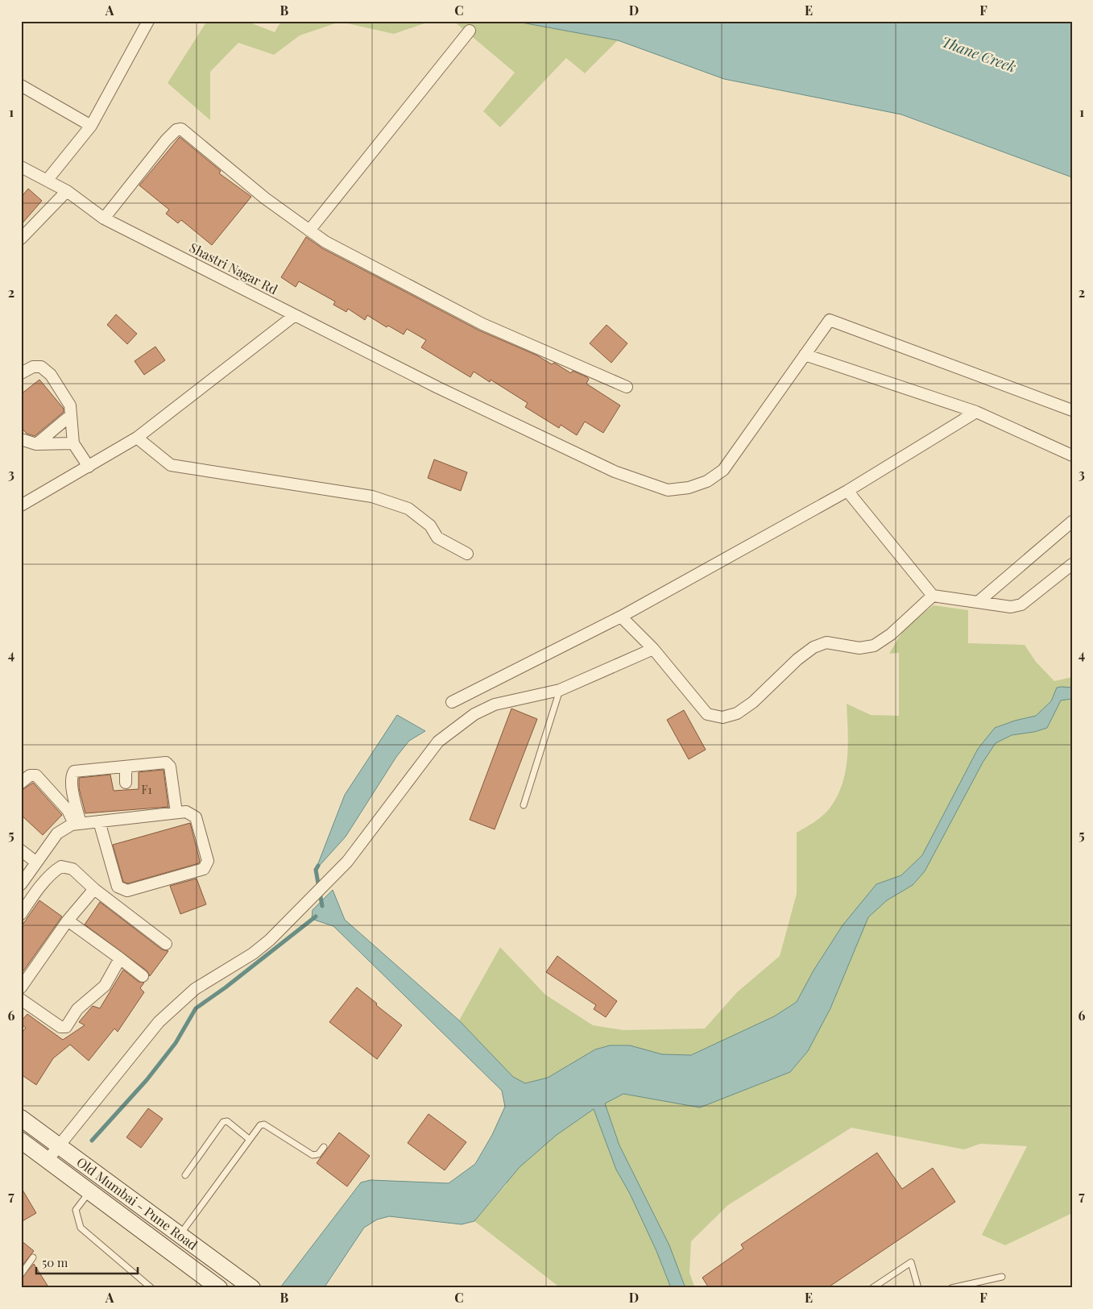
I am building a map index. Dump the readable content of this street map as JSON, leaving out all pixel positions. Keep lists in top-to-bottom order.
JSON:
{
  "streets": {
    "main road": ["Old Mumbai - Pune Road"],
    "street": ["Shastri Nagar Rd"]
  },
  "water": ["Thane Creek"],
  "house_numbers": ["F1"],
  "scale_bar": "50 m",
  "grid": {
    "columns": [
      "A",
      "B",
      "C",
      "D",
      "E",
      "F"
    ],
    "rows": [
      "1",
      "2",
      "3",
      "4",
      "5",
      "6",
      "7"
    ]
  }
}
